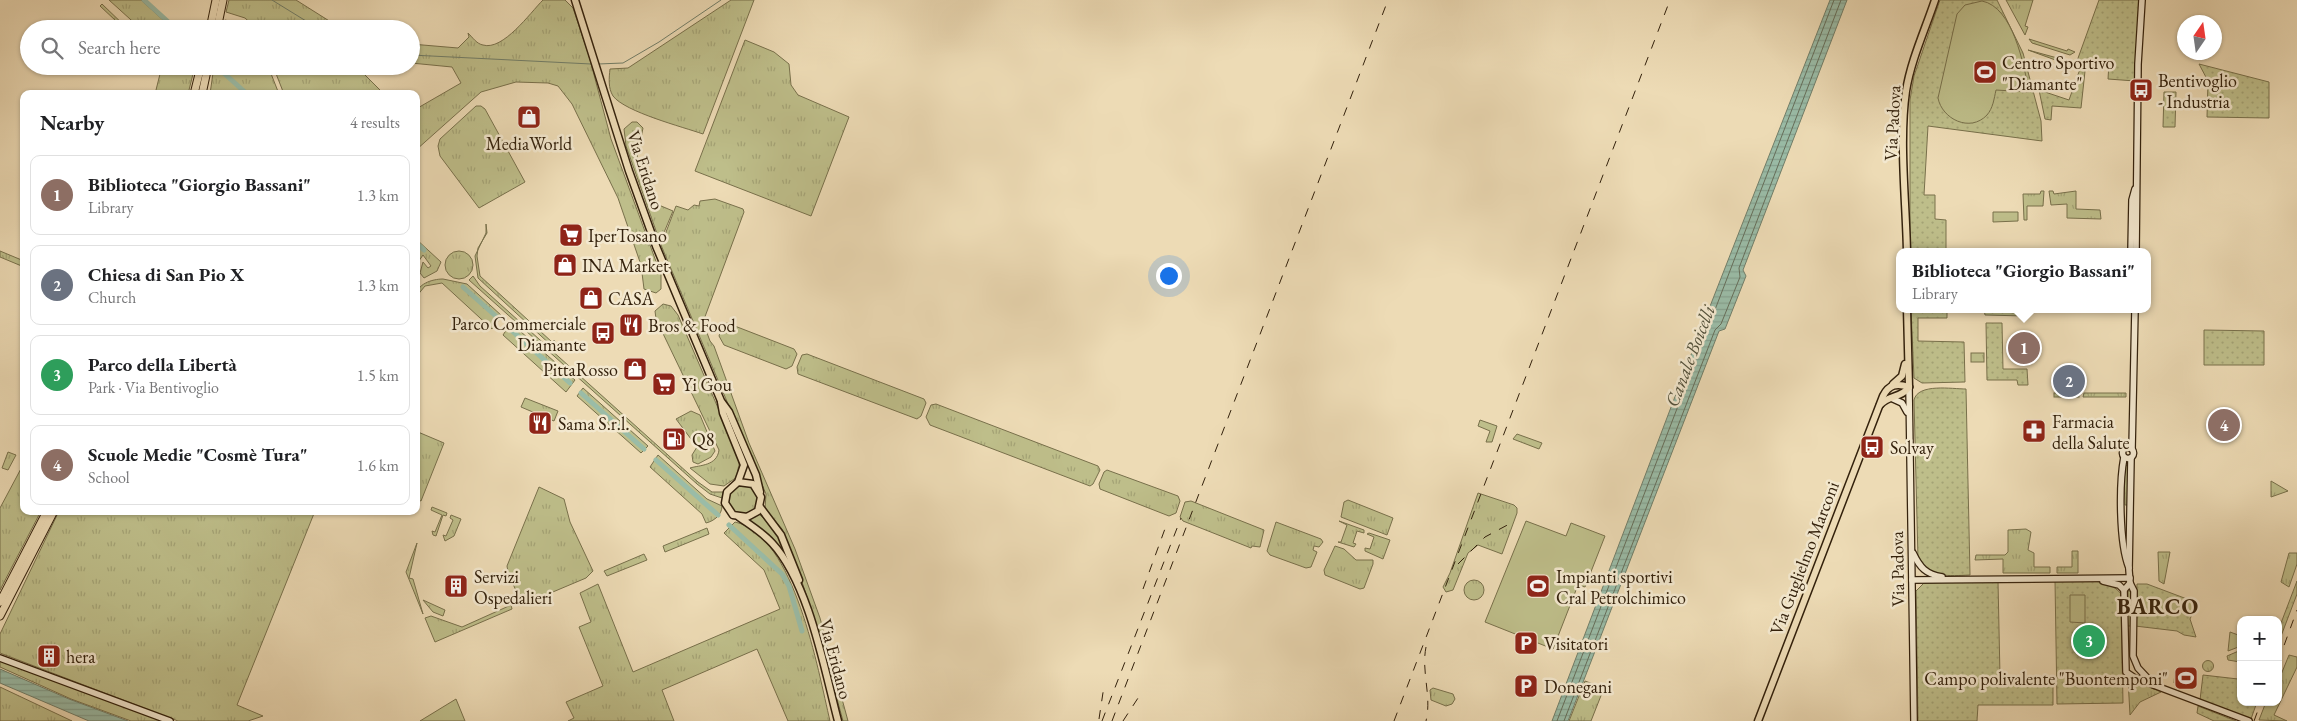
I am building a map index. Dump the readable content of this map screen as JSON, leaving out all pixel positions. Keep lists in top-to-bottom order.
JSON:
{
  "streets": {
    "main road": ["Via Padova", "Via Eridano", "Via Guglielmo Marconi"]
  },
  "crossings": [
    ["Via Padova", "Via Guglielmo Marconi"]
  ],
  "districts": ["BARCO"],
  "water": ["Canale Boicelli"],
  "places": {
    "sports": ["Centro Sportivo \"Diamante\"", "Impianti sportivi Cral Petrolchimico", "Campo polivalente \"Buontemponi\""],
    "bus stop": ["Bentivoglio - Industria", "Parco Commerciale Diamante", "Solvay"],
    "shop": [
      "MediaWorld",
      "INA Market",
      "CASA",
      "PittaRosso"
    ],
    "supermarket": ["IperTosano", "Yi Gou"],
    "restaurant": ["Bros & Food", "Sama S.r.l."],
    "pharmacy": ["Farmacia della Salute"],
    "fuel station": ["Q8"],
    "building": ["Servizi Ospedalieri", "hera"],
    "parking": ["Visitatori", "Donegani"]
  },
  "north": "top",
  "page": {
    "search": "Search here",
    "heading": ["Nearby", "4 results"],
    "list": [
      {
        "mark": "1",
        "name": "Biblioteca \"Giorgio Bassani\"",
        "note": "Library",
        "value": "1.3 km"
      },
      {
        "mark": "2",
        "name": "Chiesa di San Pio X",
        "note": "Church",
        "value": "1.3 km"
      },
      {
        "mark": "3",
        "name": "Parco della Libertà",
        "note": "Park · Via Bentivoglio",
        "value": "1.5 km"
      },
      {
        "mark": "4",
        "name": "Scuole Medie \"Cosmè Tura\"",
        "note": "School",
        "value": "1.6 km"
      }
    ],
    "popup": ["Biblioteca \"Giorgio Bassani\"", "Library"],
    "pins": [
      "1",
      "2",
      "4",
      "3"
    ],
    "map_buttons": ["+", "−"]
  }
}
